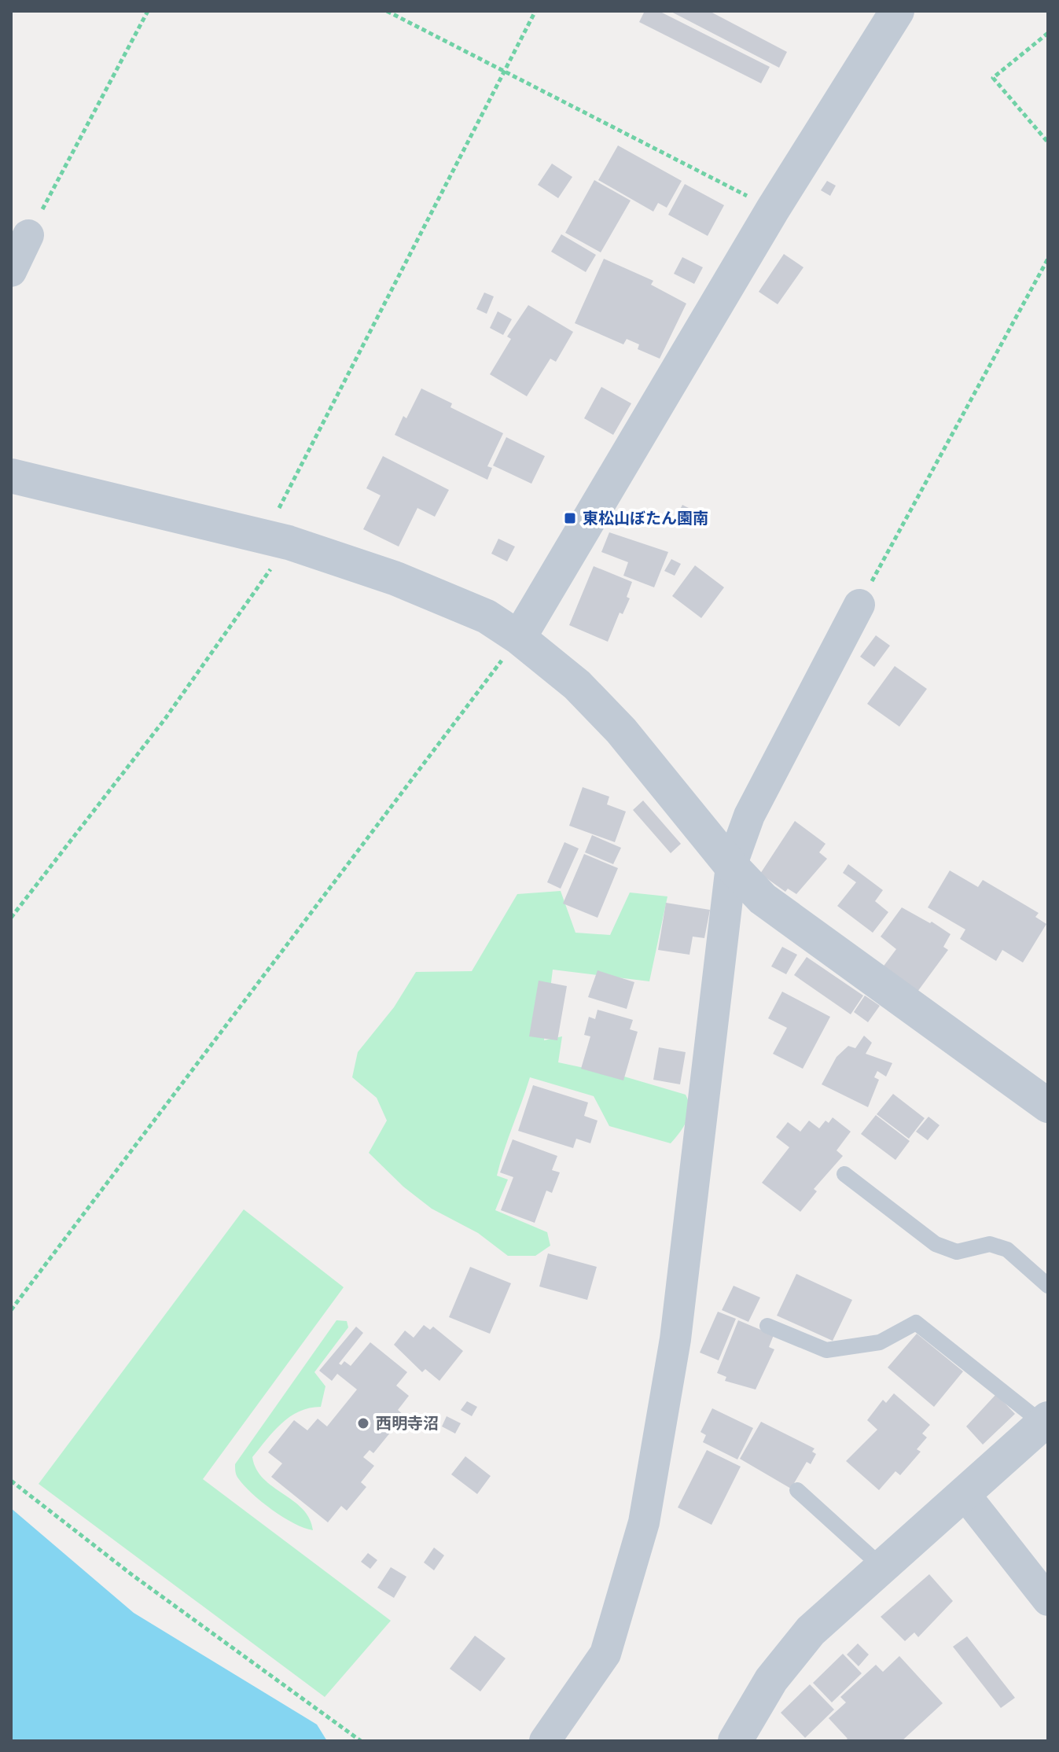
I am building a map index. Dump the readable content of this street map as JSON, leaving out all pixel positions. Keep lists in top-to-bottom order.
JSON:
{
  "places": {
    "transit": ["東松山ぼたん園南"],
    "other": ["西明寺沼"]
  }
}
